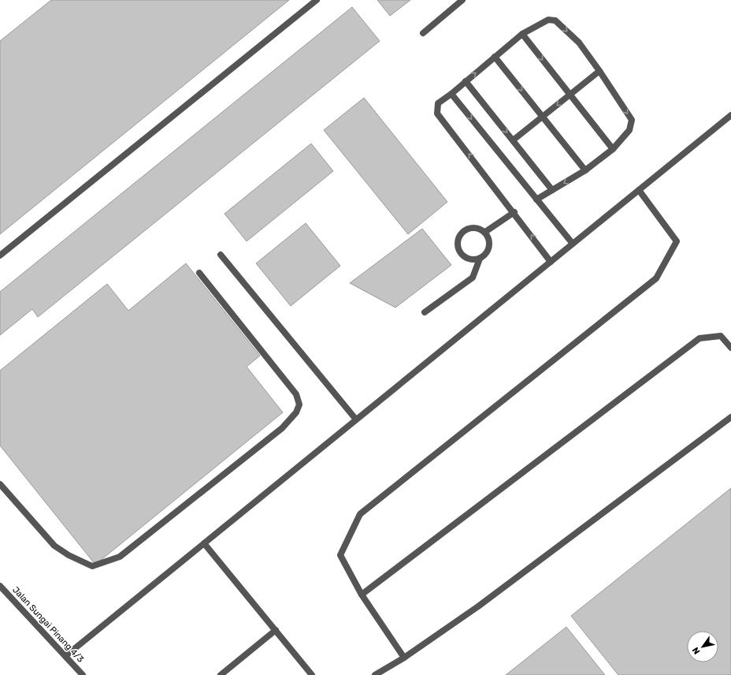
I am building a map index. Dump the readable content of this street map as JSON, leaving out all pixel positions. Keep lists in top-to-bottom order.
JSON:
{
  "streets": {
    "street": ["Jalan Sungai Pinang 4/3"]
  },
  "north": "bottom left"
}
